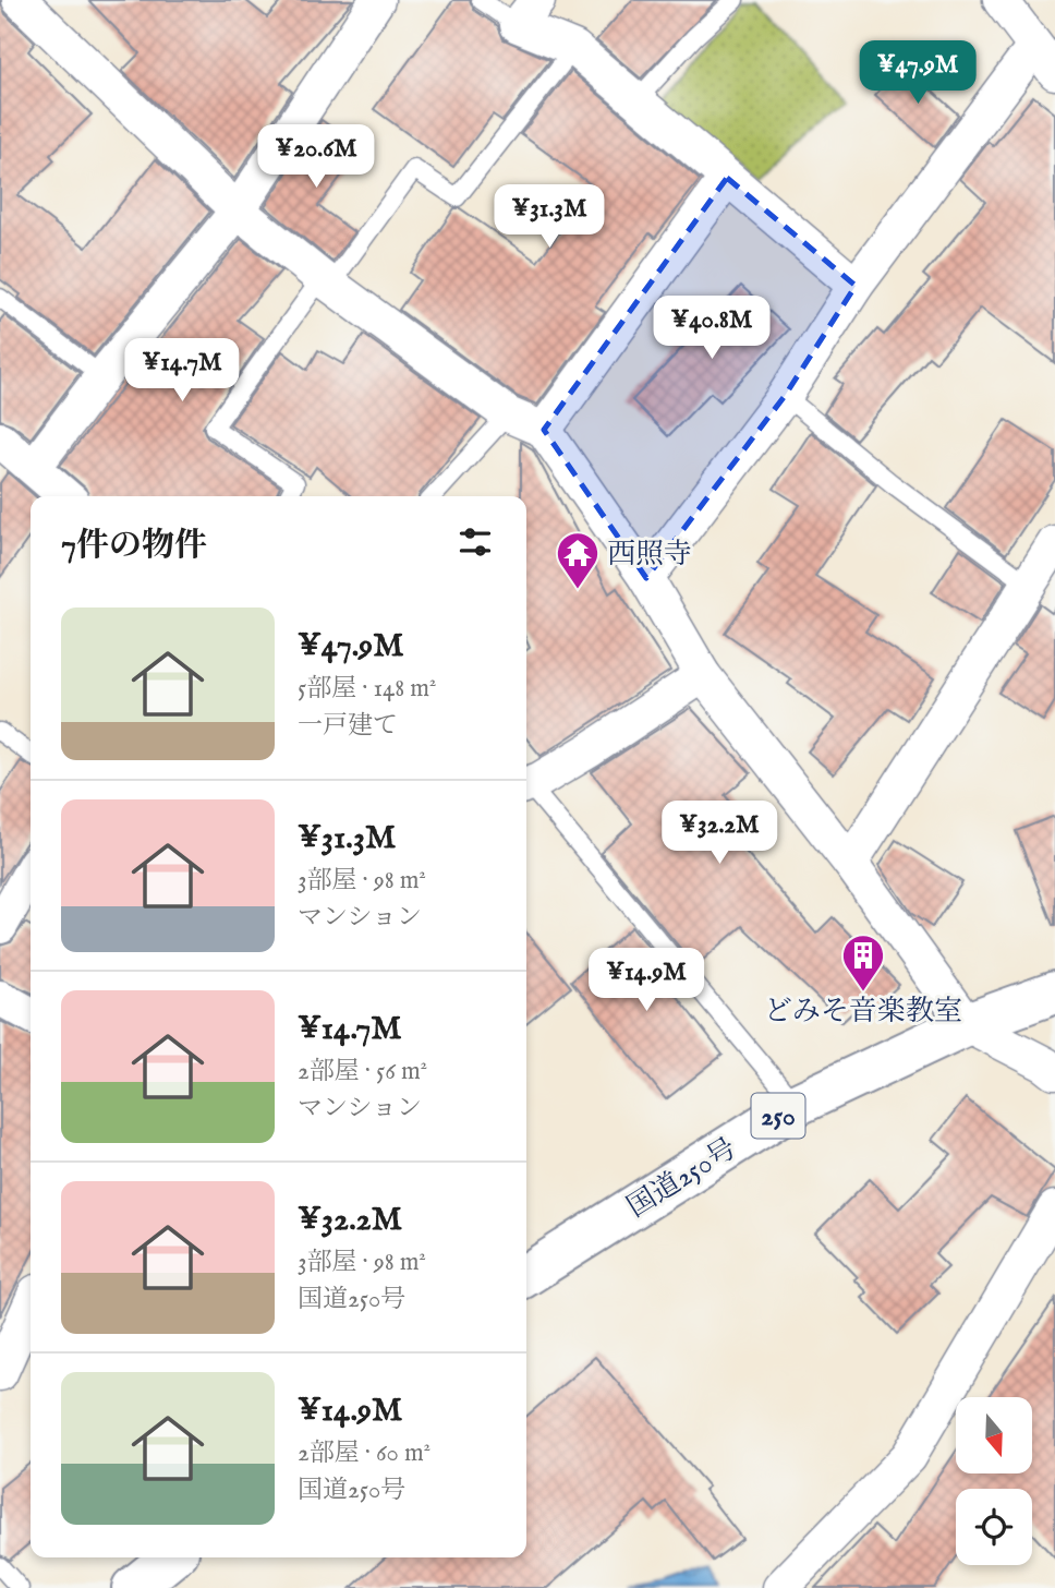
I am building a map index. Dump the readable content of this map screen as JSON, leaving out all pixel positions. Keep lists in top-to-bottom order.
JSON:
{
  "streets": {
    "highway": ["250", "国道250号"]
  },
  "places": {
    "temple": ["西照寺"],
    "building": ["どみそ音楽教室"]
  },
  "north": "bottom",
  "page": {
    "price": [
      "¥47.9M",
      "¥20.6M",
      "¥31.3M",
      "¥40.8M",
      "¥14.7M",
      "¥32.2M",
      "¥14.9M"
    ],
    "heading": "7件の物件",
    "list": [
      {
        "name": "¥47.9M",
        "note": "5部屋 · 148 m² · 一戸建て"
      },
      {
        "name": "¥31.3M",
        "note": "3部屋 · 98 m² · マンション"
      },
      {
        "name": "¥14.7M",
        "note": "2部屋 · 56 m² · マンション"
      },
      {
        "name": "¥32.2M",
        "note": "3部屋 · 98 m² · 国道250号"
      },
      {
        "name": "¥14.9M",
        "note": "2部屋 · 60 m² · 国道250号"
      }
    ]
  }
}
